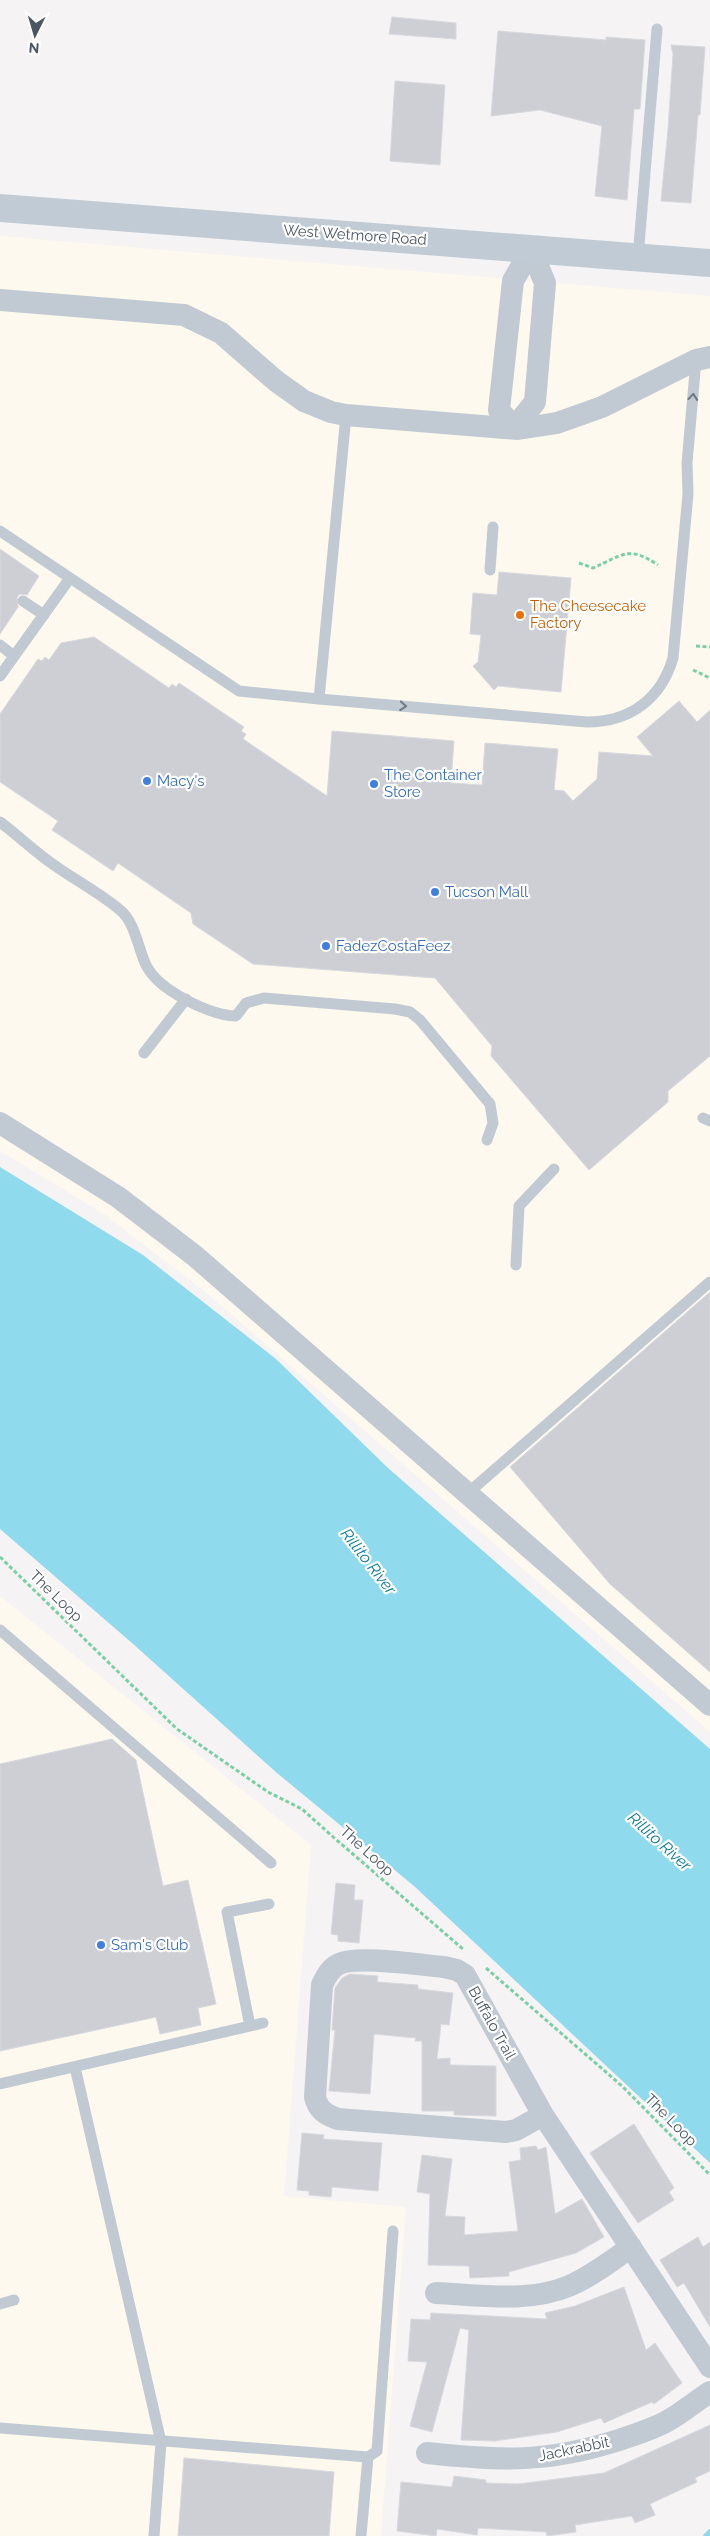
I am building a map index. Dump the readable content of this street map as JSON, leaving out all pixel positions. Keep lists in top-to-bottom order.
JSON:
{
  "streets": {
    "main road": ["West Wetmore Road"],
    "street": ["Buffalo Trail", "Jackrabbit"],
    "path": ["The Loop"]
  },
  "water": ["Rillito River"],
  "places": [
    "The Cheesecake Factory",
    "Macy's",
    "The Container Store",
    "Tucson Mall",
    "FadezCostaFeez",
    "Sam's Club"
  ],
  "north": "bottom"
}
